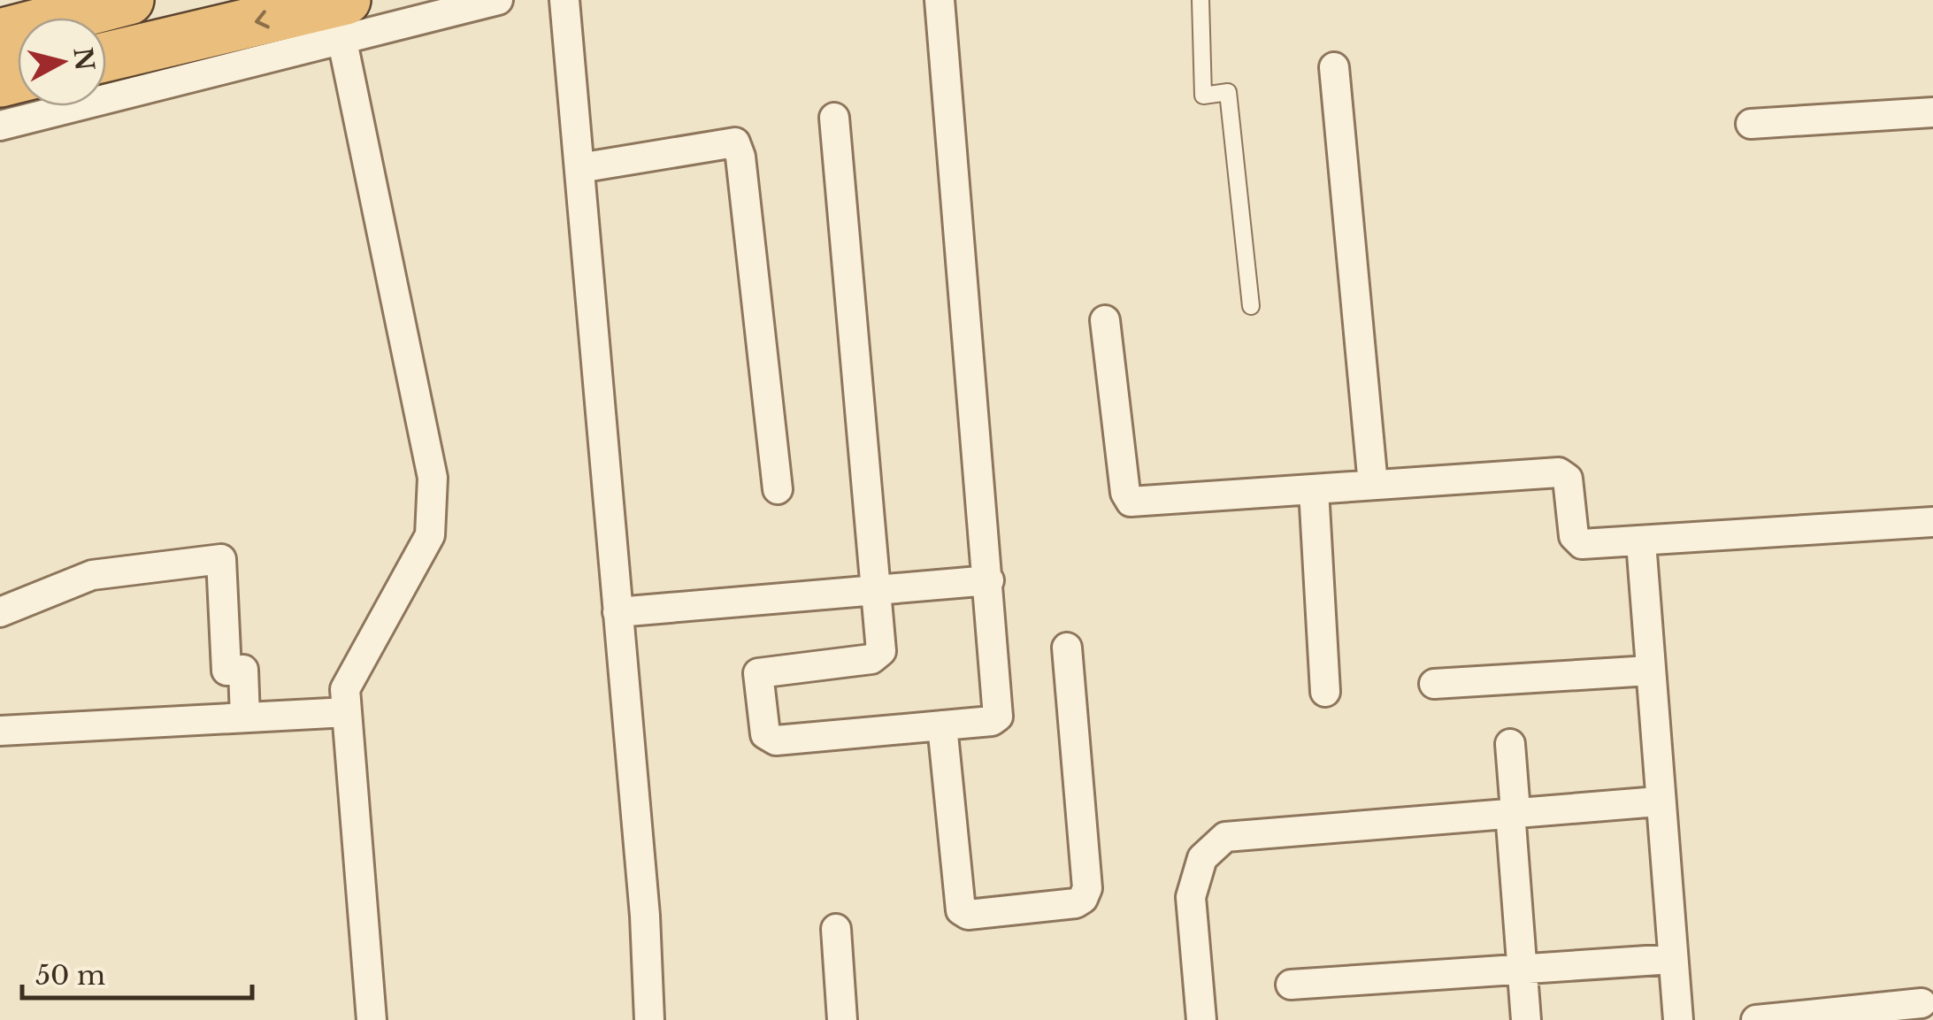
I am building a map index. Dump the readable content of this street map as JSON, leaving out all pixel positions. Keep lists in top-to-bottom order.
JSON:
{
  "scale_bar": "50 m",
  "north": "right"
}
